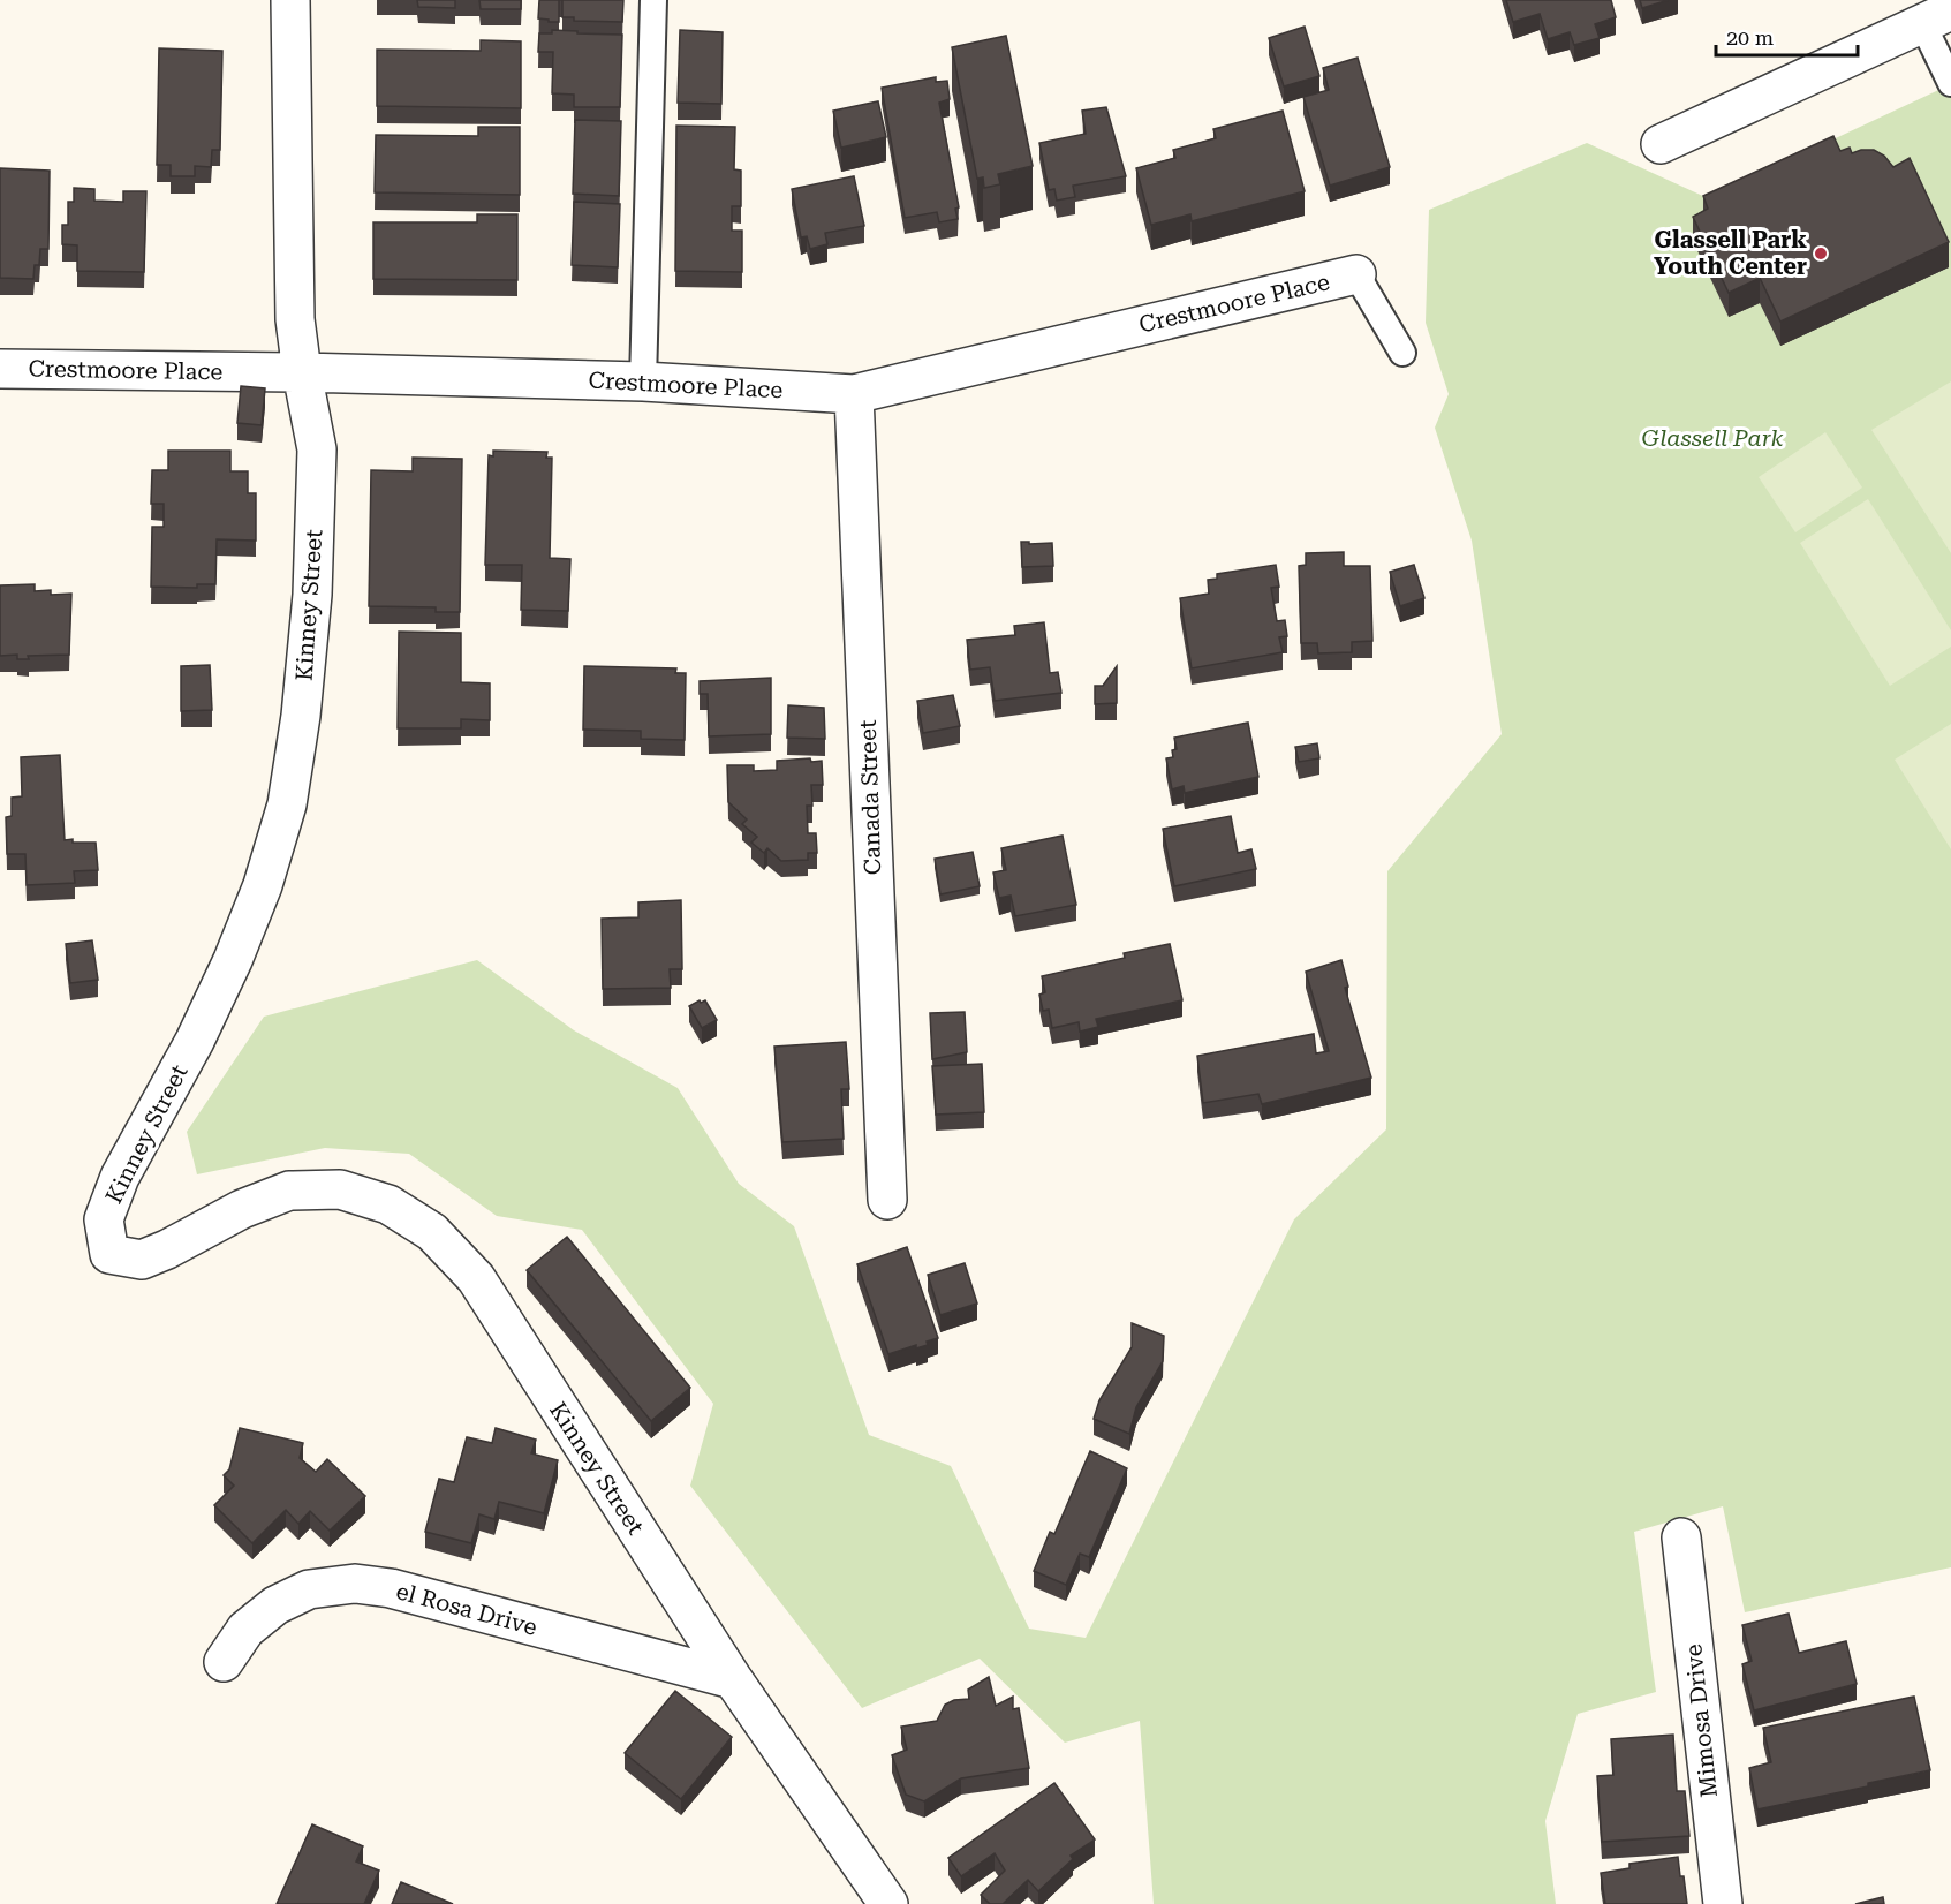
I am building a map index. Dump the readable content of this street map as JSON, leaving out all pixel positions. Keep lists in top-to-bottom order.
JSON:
{
  "streets": {
    "street": [
      "Crestmoore Place",
      "Kinney Street",
      "Canada Street",
      "el Rosa Drive",
      "Mimosa Drive"
    ]
  },
  "crossings": [
    ["Crestmoore Place", "Kinney Street"],
    ["Crestmoore Place", "Canada Street"],
    ["Kinney Street", "el Rosa Drive"]
  ],
  "parks": ["Glassell Park"],
  "places": ["Glassell Park Youth Center"],
  "scale_bar": "20 m"
}
